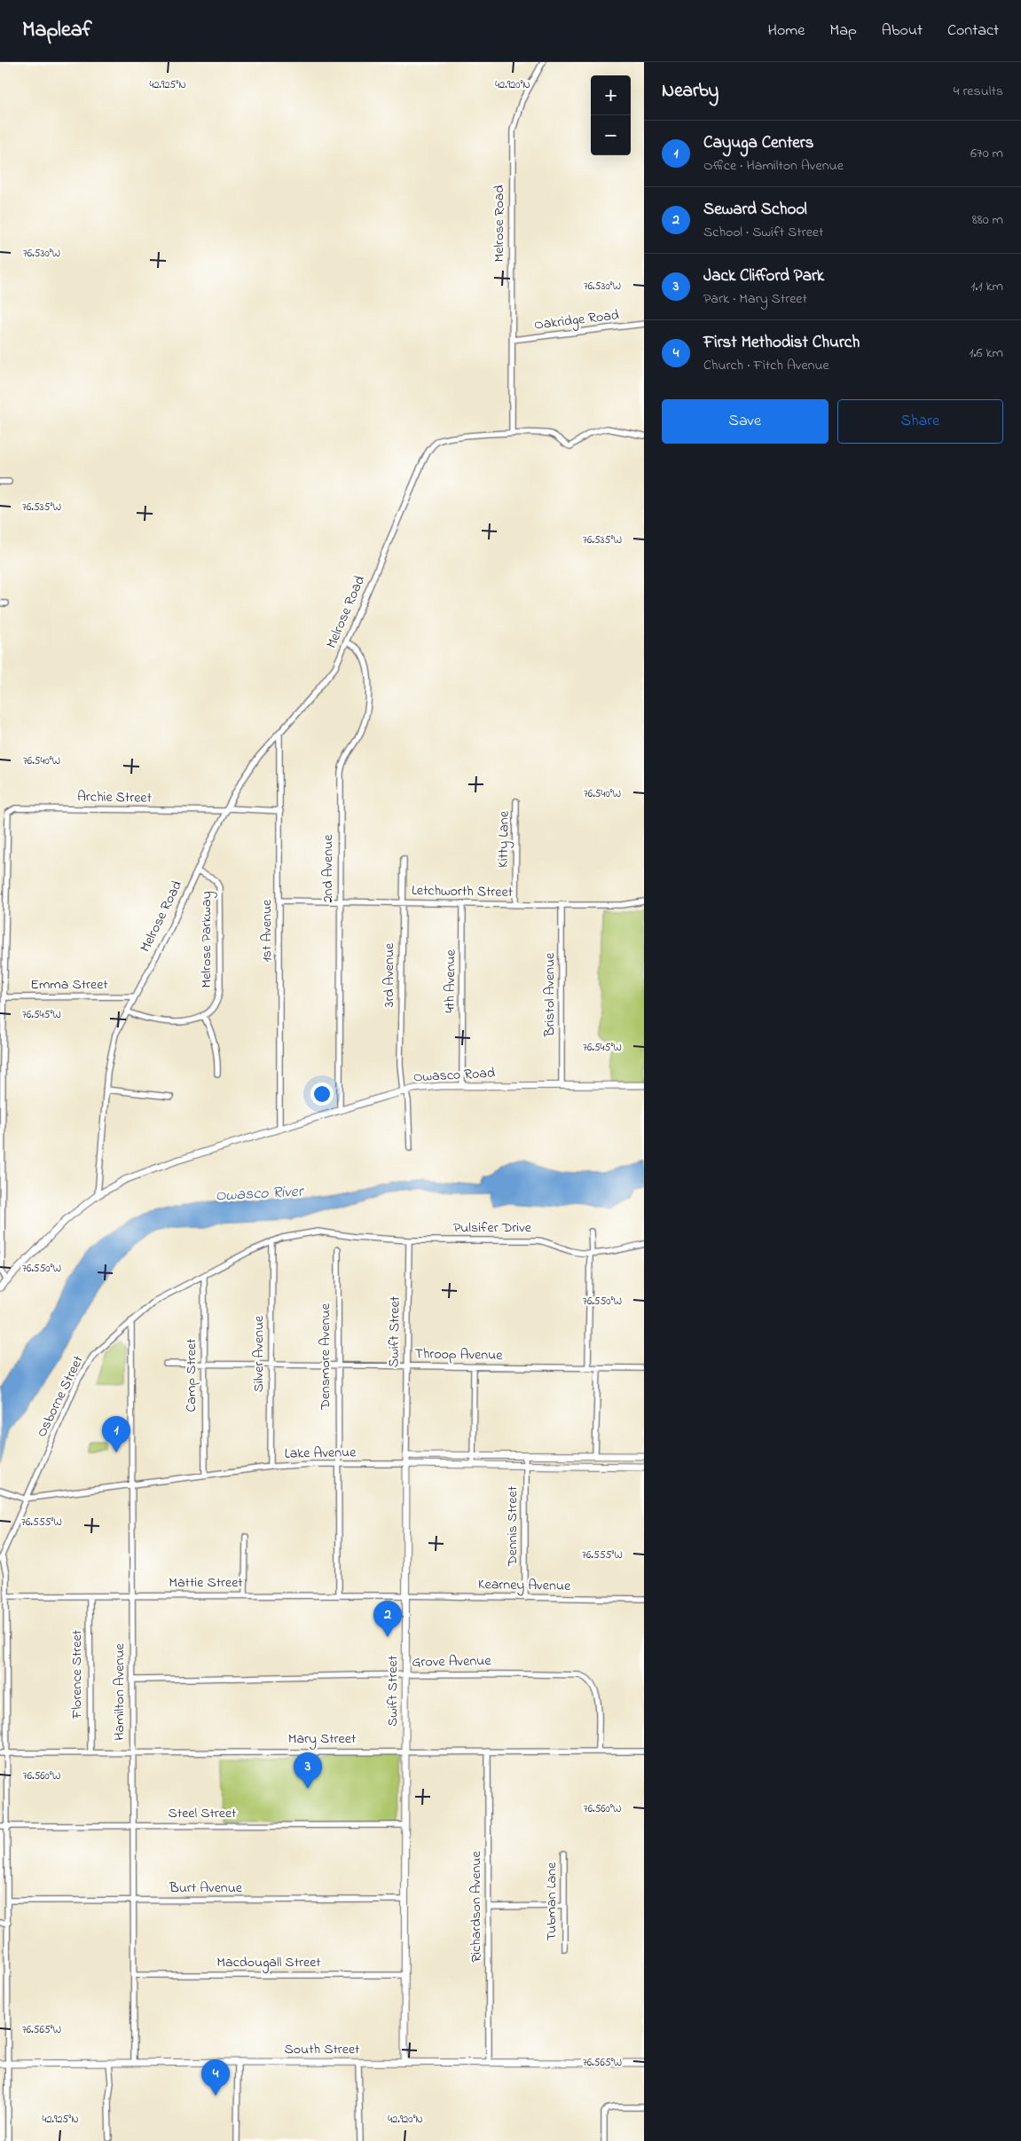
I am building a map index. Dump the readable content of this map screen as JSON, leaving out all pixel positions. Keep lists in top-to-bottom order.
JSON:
{
  "streets": {
    "main road": [
      "Owasco Road",
      "Swift Street",
      "Lake Avenue",
      "South Street"
    ],
    "street": [
      "Melrose Road",
      "Oakridge Road",
      "Archie Street",
      "Kitty Lane",
      "2nd Avenue",
      "Letchworth Street",
      "1st Avenue",
      "Melrose Parkway",
      "3rd Avenue",
      "4th Avenue",
      "Emma Street",
      "Bristol Avenue",
      "Pulsifer Drive",
      "Silver Avenue",
      "Throop Avenue",
      "Densmore Avenue",
      "Camp Street",
      "Osborne Street",
      "Dennis Street",
      "Mattie Street",
      "Kearney Avenue",
      "Grove Avenue",
      "Florence Street",
      "Hamilton Avenue",
      "Mary Street",
      "Steel Street",
      "Burt Avenue",
      "Tubman Lane",
      "Richardson Avenue",
      "Macdougall Street"
    ]
  },
  "crossings": [
    ["Melrose Road", "Oakridge Road"],
    ["Melrose Road", "Archie Street"],
    ["Melrose Road", "2nd Avenue"],
    ["Melrose Road", "1st Avenue"],
    ["Melrose Road", "Melrose Parkway"],
    ["Melrose Road", "Emma Street"],
    ["Melrose Road", "Owasco Road"],
    ["Archie Street", "1st Avenue"],
    ["Archie Street", "Emma Street"],
    ["Kitty Lane", "Letchworth Street"],
    ["2nd Avenue", "Letchworth Street"],
    ["2nd Avenue", "Owasco Road"],
    ["Letchworth Street", "1st Avenue"],
    ["Letchworth Street", "3rd Avenue"],
    ["Letchworth Street", "4th Avenue"],
    ["Letchworth Street", "Bristol Avenue"],
    ["1st Avenue", "Owasco Road"],
    ["3rd Avenue", "Owasco Road"],
    ["4th Avenue", "Owasco Road"],
    ["Bristol Avenue", "Owasco Road"],
    ["Pulsifer Drive", "Swift Street"],
    ["Pulsifer Drive", "Osborne Street"],
    ["Swift Street", "Throop Avenue"],
    ["Swift Street", "Lake Avenue"],
    ["Swift Street", "Mattie Street"],
    ["Swift Street", "Kearney Avenue"],
    ["Swift Street", "Grove Avenue"],
    ["Swift Street", "Mary Street"],
    ["Swift Street", "Steel Street"],
    ["Swift Street", "Burt Avenue"],
    ["Swift Street", "Macdougall Street"],
    ["Swift Street", "South Street"],
    ["Silver Avenue", "Throop Avenue"],
    ["Silver Avenue", "Osborne Street"],
    ["Silver Avenue", "Lake Avenue"],
    ["Throop Avenue", "Densmore Avenue"],
    ["Throop Avenue", "Camp Street"],
    ["Densmore Avenue", "Lake Avenue"],
    ["Densmore Avenue", "Mattie Street"],
    ["Camp Street", "Osborne Street"],
    ["Camp Street", "Lake Avenue"],
    ["Osborne Street", "Lake Avenue"],
    ["Osborne Street", "Hamilton Avenue"],
    ["Lake Avenue", "Dennis Street"],
    ["Lake Avenue", "Hamilton Avenue"],
    ["Dennis Street", "Kearney Avenue"],
    ["Mattie Street", "Kearney Avenue"],
    ["Mattie Street", "Florence Street"],
    ["Mattie Street", "Hamilton Avenue"],
    ["Grove Avenue", "Hamilton Avenue"],
    ["Grove Avenue", "Mary Street"],
    ["Florence Street", "Mary Street"],
    ["Hamilton Avenue", "Mary Street"],
    ["Hamilton Avenue", "Steel Street"],
    ["Hamilton Avenue", "Burt Avenue"],
    ["Hamilton Avenue", "Macdougall Street"],
    ["Hamilton Avenue", "South Street"],
    ["Mary Street", "Richardson Avenue"],
    ["Richardson Avenue", "South Street"]
  ],
  "water": ["Owasco River"],
  "page": {
    "header": "Mapleaf",
    "nav": [
      "Home",
      "Map",
      "About",
      "Contact"
    ],
    "heading": ["Nearby", "4 results"],
    "map_buttons": ["+", "−"],
    "list": [
      {
        "mark": "1",
        "name": "Cayuga Centers",
        "note": "Office · Hamilton Avenue",
        "value": "670 m"
      },
      {
        "mark": "2",
        "name": "Seward School",
        "note": "School · Swift Street",
        "value": "880 m"
      },
      {
        "mark": "3",
        "name": "Jack Clifford Park",
        "note": "Park · Mary Street",
        "value": "1.1 km"
      },
      {
        "mark": "4",
        "name": "First Methodist Church",
        "note": "Church · Fitch Avenue",
        "value": "1.6 km"
      }
    ],
    "buttons": ["Save", "Share"],
    "pins": [
      "1",
      "2",
      "3",
      "4"
    ]
  },
  "coordinates": [
    "42.925°N",
    "42.920°N",
    "76.530°W",
    "76.535°W",
    "76.540°W",
    "76.545°W",
    "76.550°W",
    "76.555°W",
    "76.560°W",
    "76.565°W"
  ]
}
